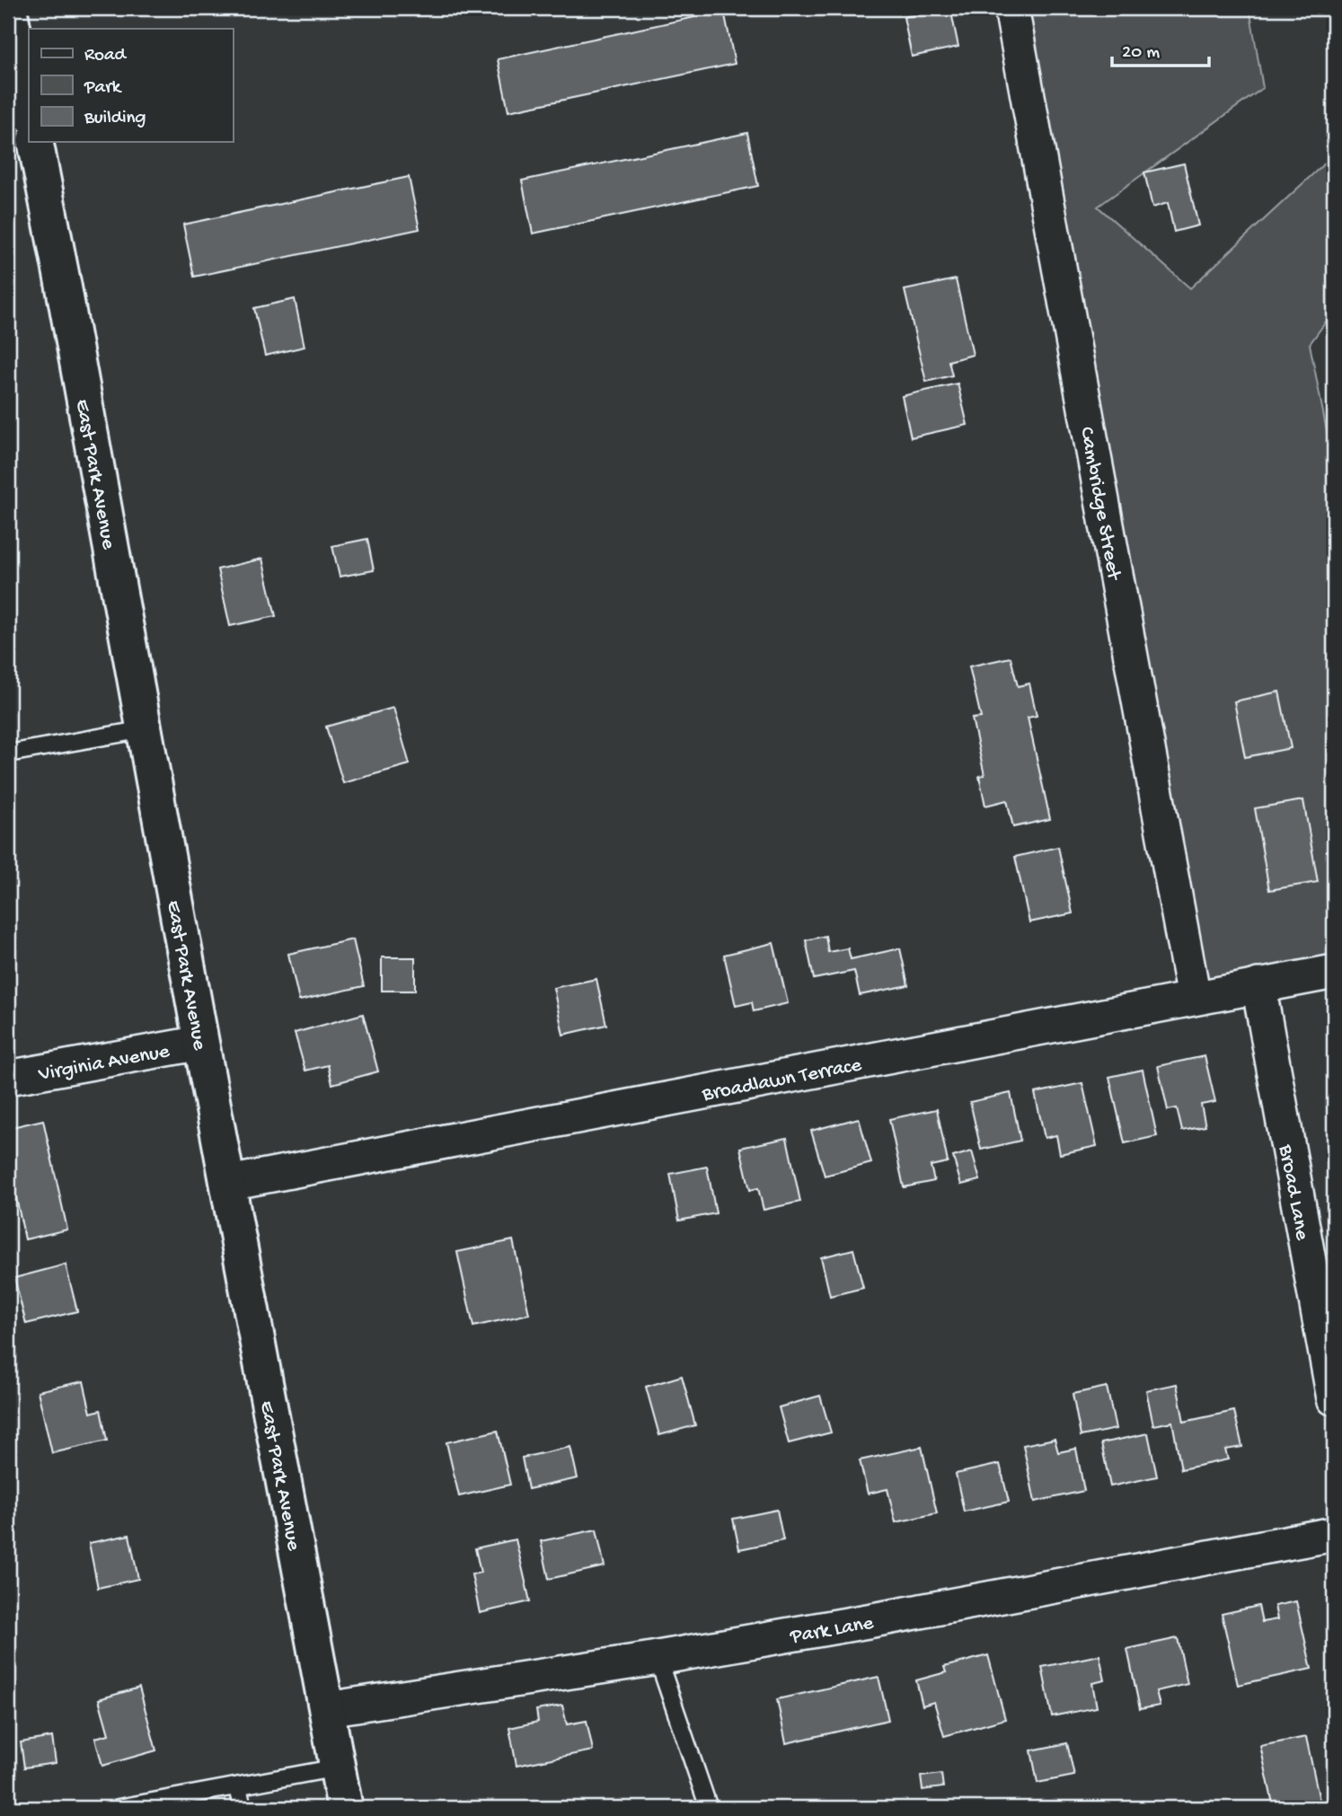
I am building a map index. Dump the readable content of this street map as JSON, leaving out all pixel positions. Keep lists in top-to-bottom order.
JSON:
{
  "streets": {
    "main road": ["East Park Avenue"],
    "street": [
      "Cambridge Street",
      "Virginia Avenue",
      "Broadlawn Terrace",
      "Broad Lane",
      "Park Lane"
    ]
  },
  "crossings": [
    ["East Park Avenue", "Virginia Avenue"],
    ["East Park Avenue", "Broadlawn Terrace"],
    ["East Park Avenue", "Park Lane"],
    ["Cambridge Street", "Broadlawn Terrace"],
    ["Broadlawn Terrace", "Broad Lane"]
  ],
  "legend": ["Road", "Park", "Building"],
  "scale_bar": "20 m"
}
